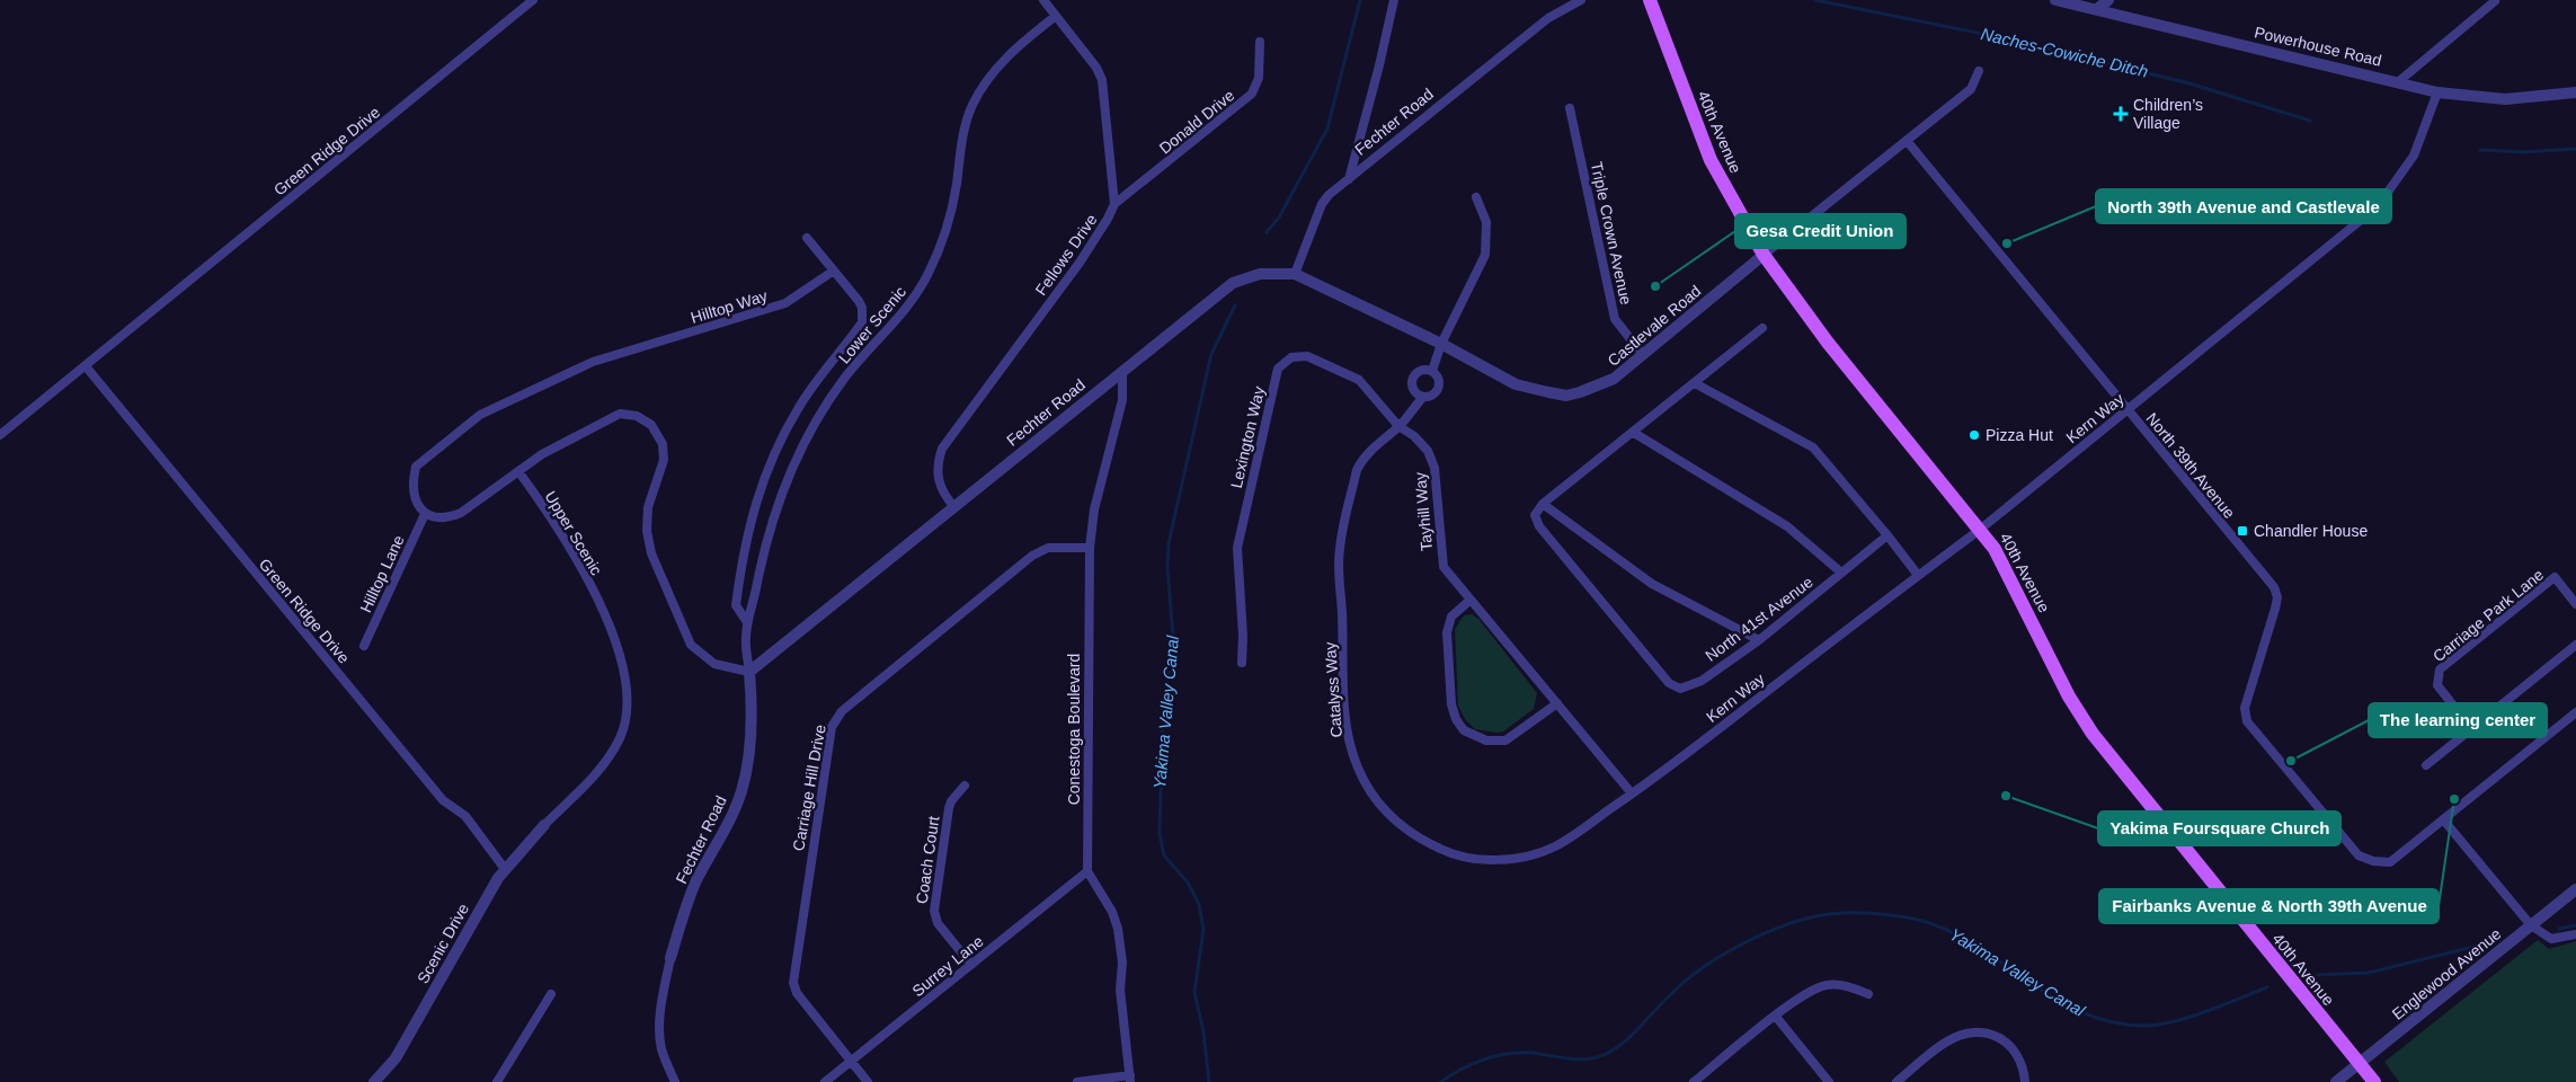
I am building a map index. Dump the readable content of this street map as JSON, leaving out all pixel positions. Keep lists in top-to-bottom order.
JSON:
{
  "streets": {
    "main road": ["40th Avenue"],
    "street": [
      "Powerhouse Road",
      "Donald Drive",
      "Fechter Road",
      "Green Ridge Drive",
      "Triple Crown Avenue",
      "Fellows Drive",
      "Hilltop Way",
      "Lower Scenic",
      "Castlevale Road",
      "Kern Way",
      "Lexington Way",
      "North 39th Avenue",
      "Tayhill Way",
      "Upper Scenic",
      "Hilltop Lane",
      "Carriage Park Lane",
      "North 41st Avenue",
      "Catalyss Way",
      "Conestoga Boulevard",
      "Carriage Hill Drive",
      "Coach Court",
      "Scenic Drive",
      "Surrey Lane",
      "Englewood Avenue"
    ]
  },
  "crossings": [
    ["Powerhouse Road", "Kern Way"],
    ["Donald Drive", "Fellows Drive"],
    ["Fechter Road", "Fellows Drive"],
    ["Fechter Road", "Lower Scenic"],
    ["Fechter Road", "Castlevale Road"],
    ["Fechter Road", "Conestoga Boulevard"],
    ["40th Avenue", "Castlevale Road"],
    ["40th Avenue", "Kern Way"],
    ["40th Avenue", "Englewood Avenue"],
    ["Green Ridge Drive", "Scenic Drive"],
    ["Triple Crown Avenue", "Castlevale Road"],
    ["Fellows Drive", "Lower Scenic"],
    ["Hilltop Way", "Hilltop Lane"],
    ["Castlevale Road", "North 39th Avenue"],
    ["Castlevale Road", "Catalyss Way"],
    ["Kern Way", "North 39th Avenue"],
    ["Kern Way", "Catalyss Way"],
    ["Lexington Way", "Tayhill Way"],
    ["Lexington Way", "Catalyss Way"],
    ["Tayhill Way", "Catalyss Way"],
    ["Upper Scenic", "Scenic Drive"],
    ["Conestoga Boulevard", "Carriage Hill Drive"],
    ["Conestoga Boulevard", "Surrey Lane"],
    ["Carriage Hill Drive", "Surrey Lane"],
    ["Coach Court", "Surrey Lane"]
  ],
  "water": ["Naches-Cowiche Ditch", "Yakima Valley Canal"],
  "places": {
    "health": ["Children’s Village"],
    "other": [
      "North 39th Avenue and Castlevale",
      "Gesa Credit Union",
      "Pizza Hut",
      "The learning center",
      "Yakima Foursquare Church",
      "Fairbanks Avenue & North 39th Avenue"
    ],
    "transit": ["Chandler House"]
  }
}
